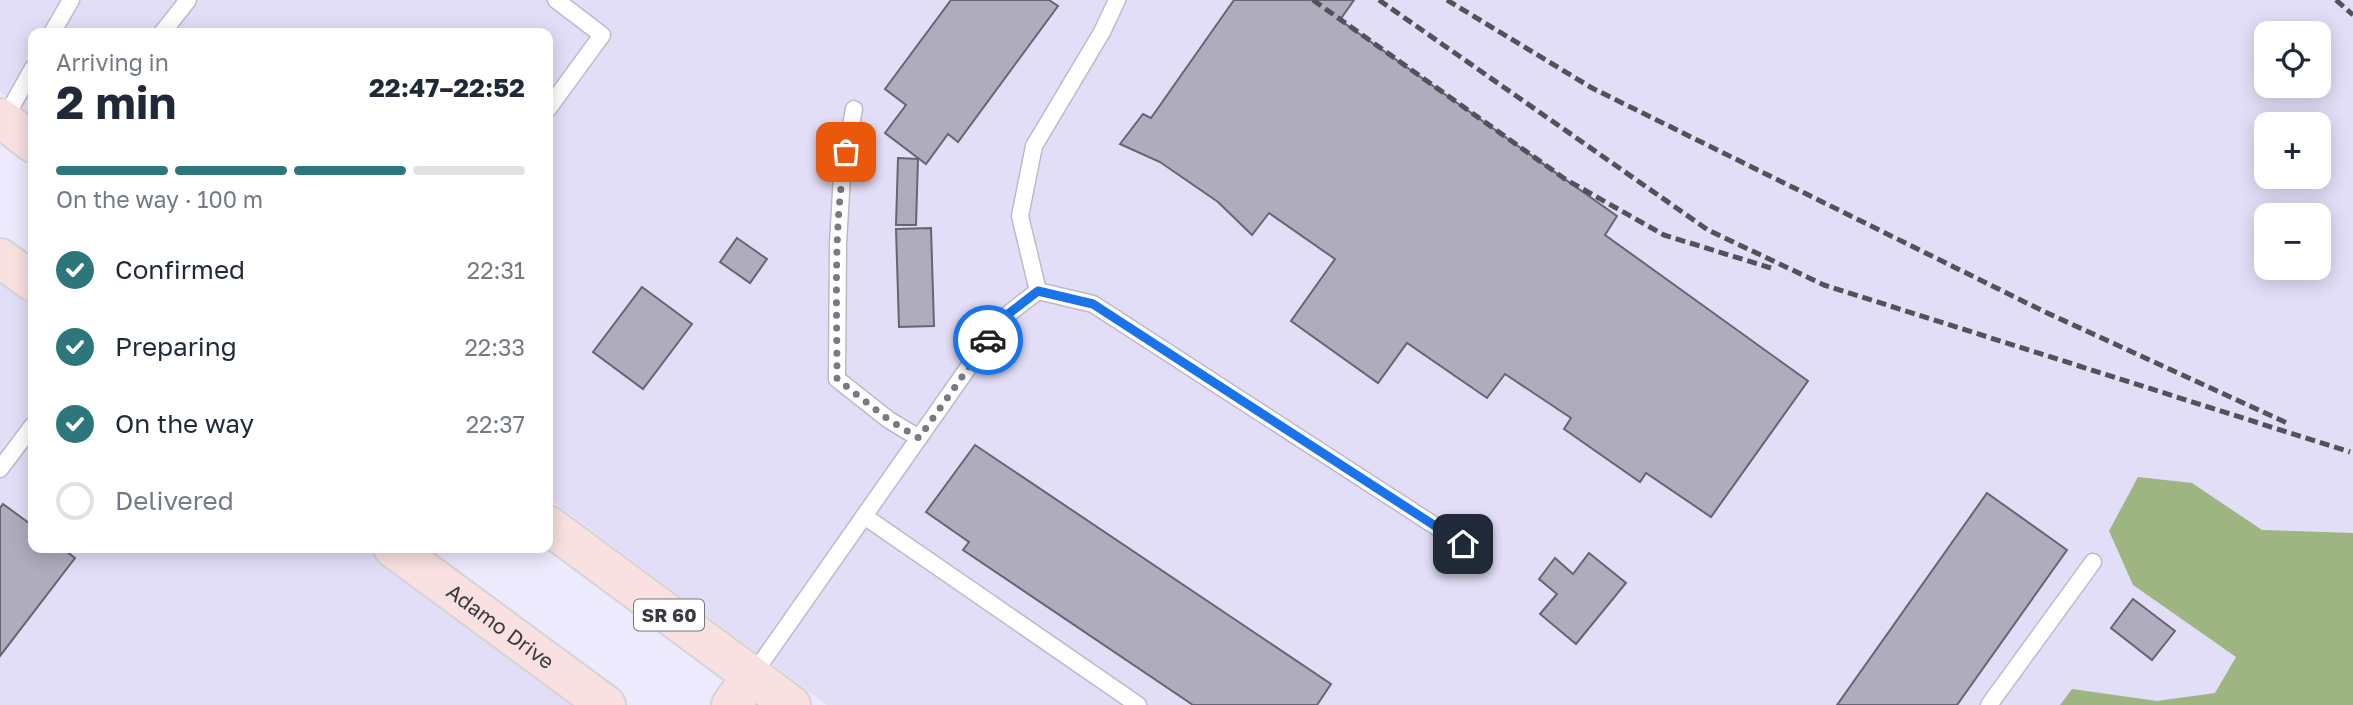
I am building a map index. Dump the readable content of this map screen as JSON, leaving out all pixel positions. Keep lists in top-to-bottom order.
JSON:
{
  "streets": {
    "main road": ["SR 60", "Adamo Drive"]
  },
  "page": {
    "map_buttons": ["+", "−"],
    "heading": ["2 min", "Arriving in", "22:47–22:52"],
    "bar": "On the way · 100 m",
    "list": [
      ["Confirmed", "22:31"],
      ["Preparing", "22:33"],
      ["On the way", "22:37"],
      "Delivered"
    ]
  }
}
